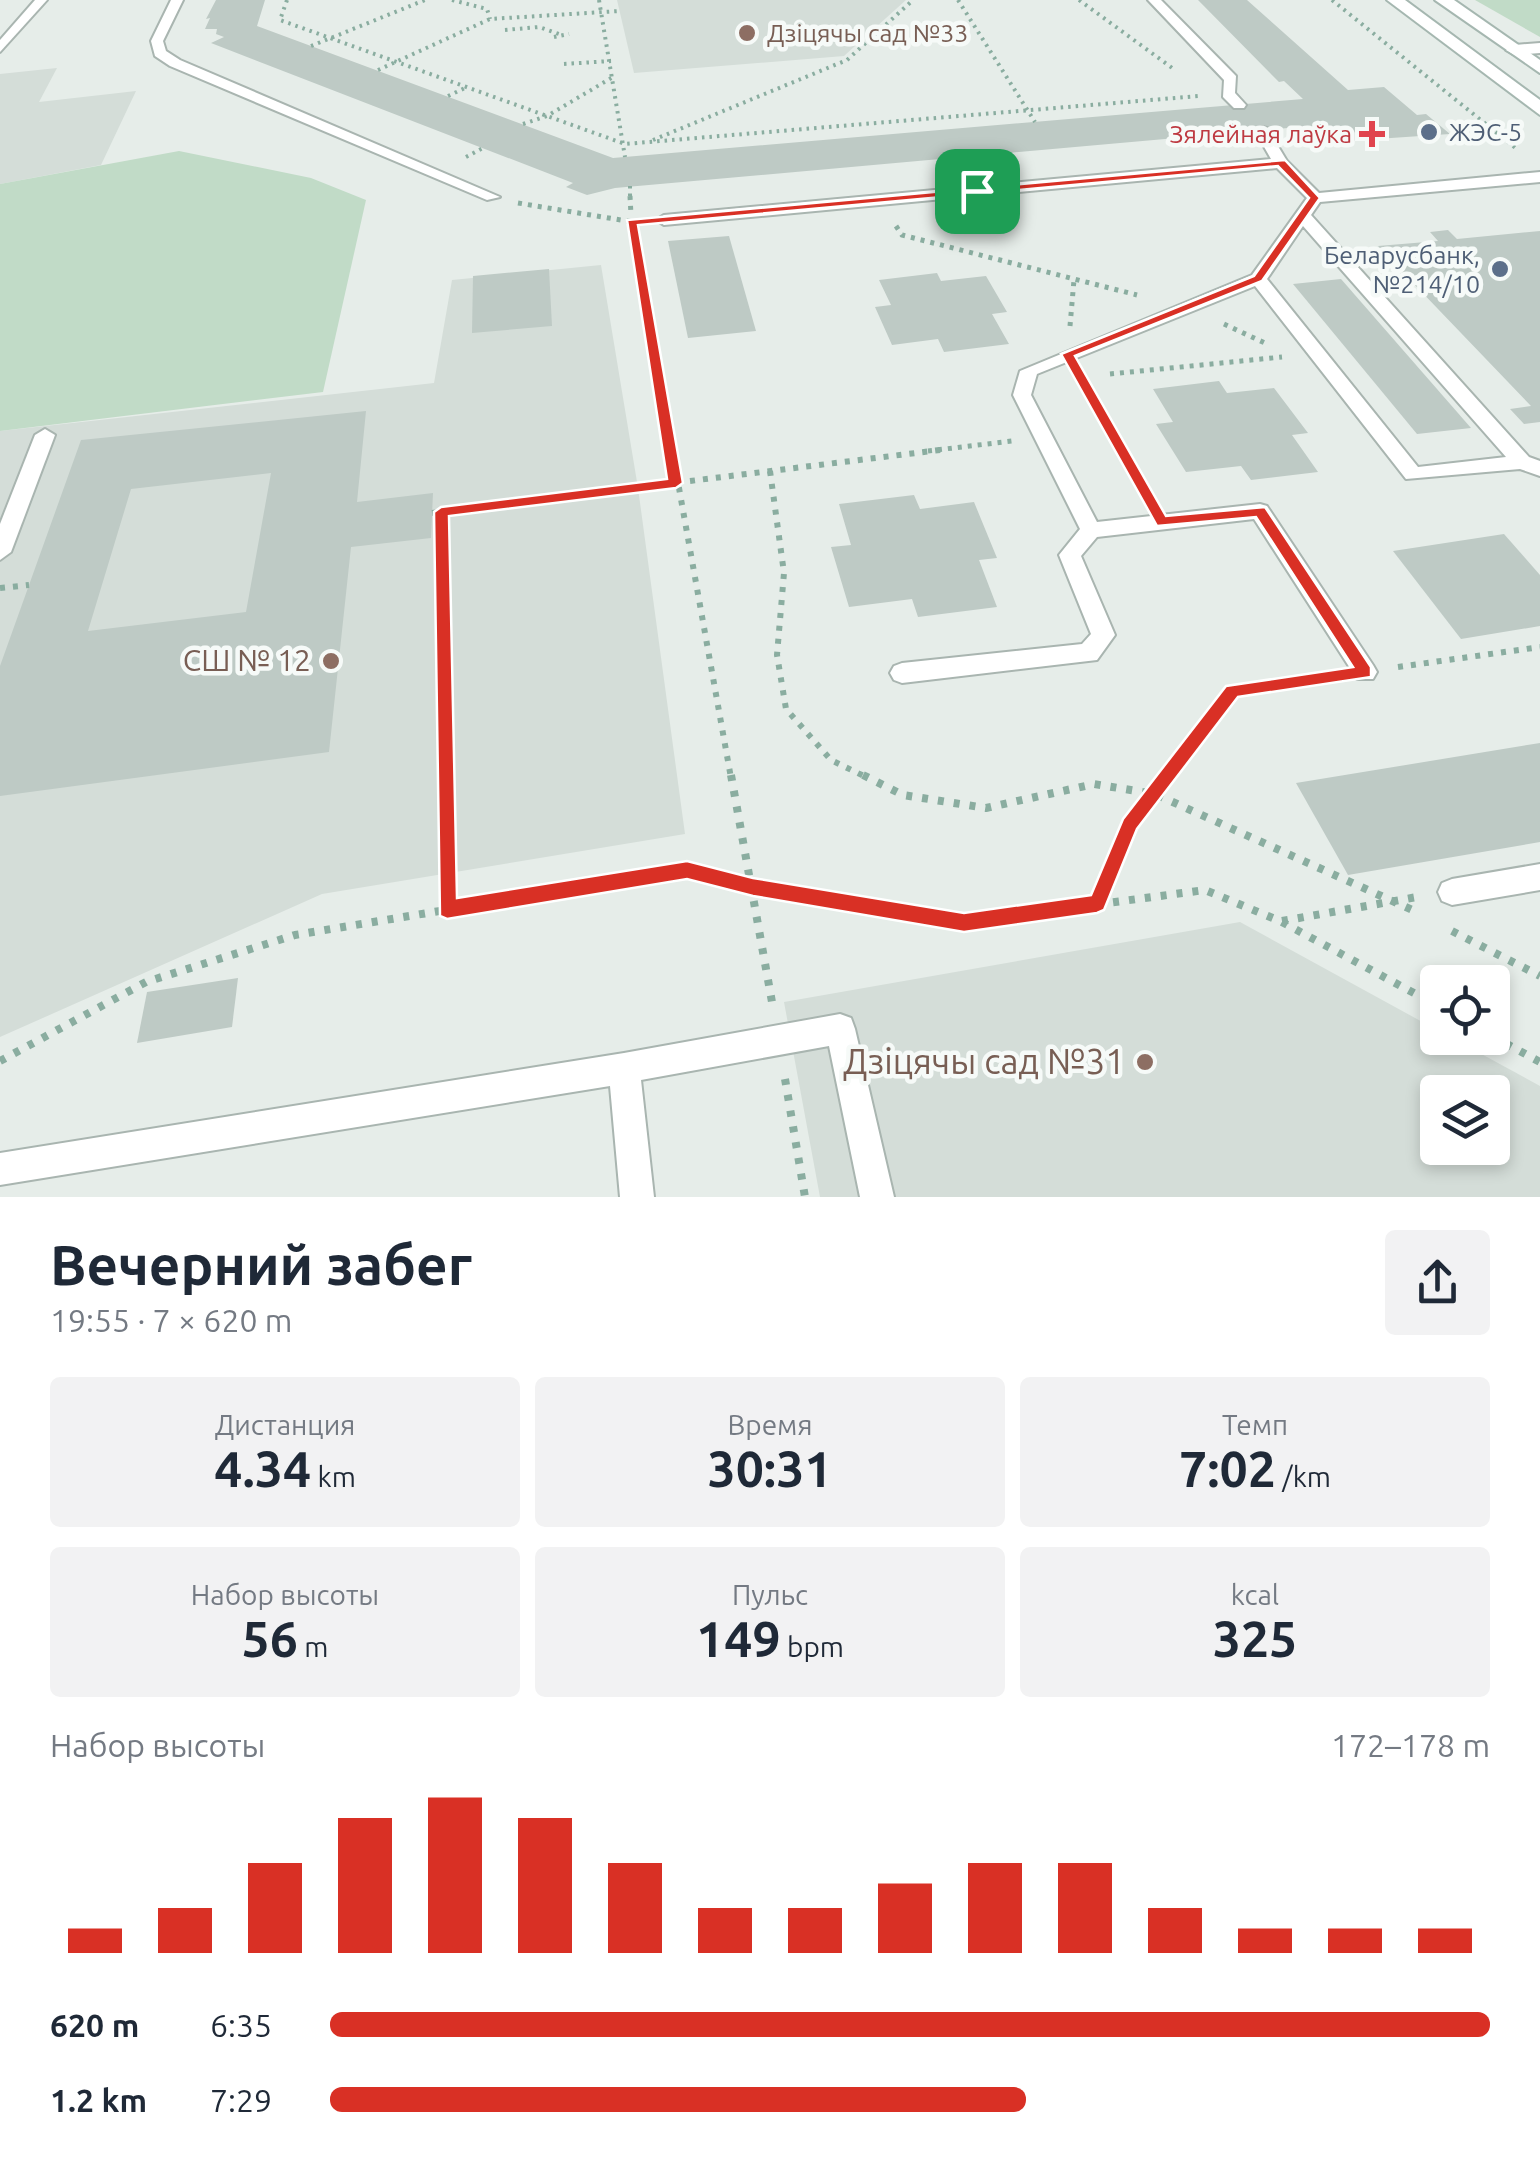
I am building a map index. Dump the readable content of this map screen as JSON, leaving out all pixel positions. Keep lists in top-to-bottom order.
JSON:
{
  "places": {
    "other": [
      "Дзіцячы сад №33",
      "ЖЭС-5",
      "Беларусбанк, №214/10",
      "СШ № 12",
      "Дзіцячы сад №31"
    ],
    "health": ["Зялейная лаўка"]
  },
  "page": {
    "heading": ["Вечерний забег", "19:55 · 7 × 620 m"],
    "stats": [
      ["Дистанция", "4.34 km"],
      ["Время", "30:31"],
      ["Темп", "7:02 /km"],
      ["Набор высоты", "56 m"],
      ["Пульс", "149 bpm"],
      ["kcal", "325"]
    ],
    "chart": ["Набор высоты", "172–178 m"],
    "list": [
      {
        "name": "620 m",
        "note": "6:35"
      },
      {
        "name": "1.2 km",
        "note": "7:29"
      }
    ]
  }
}
